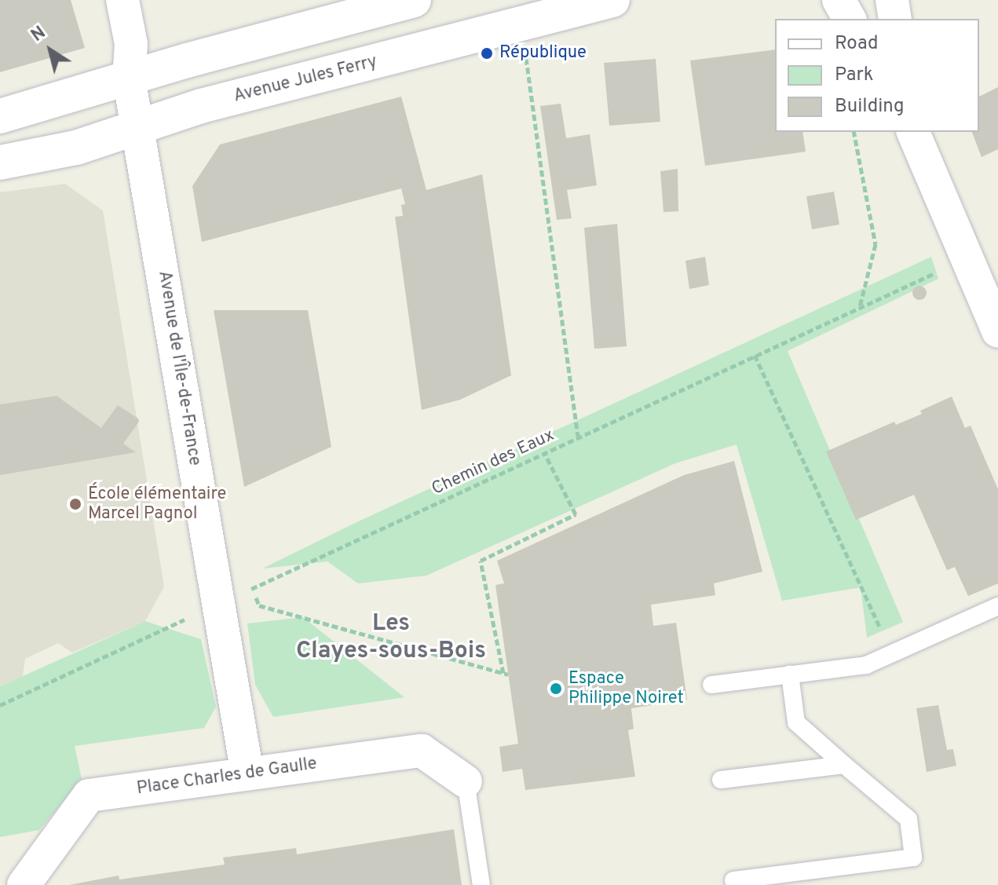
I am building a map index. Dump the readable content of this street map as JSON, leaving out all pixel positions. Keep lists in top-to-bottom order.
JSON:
{
  "streets": {
    "street": ["Avenue Jules Ferry", "Avenue de l'Île-de-France", "Place Charles de Gaulle"],
    "path": ["Chemin des Eaux"]
  },
  "crossings": [
    ["Avenue Jules Ferry", "Avenue de l'Île-de-France"],
    ["Avenue de l'Île-de-France", "Chemin des Eaux"],
    ["Avenue de l'Île-de-France", "Place Charles de Gaulle"]
  ],
  "districts": ["Les Clayes-sous-Bois"],
  "places": ["République", "École élémentaire Marcel Pagnol", "Espace Philippe Noiret"],
  "legend": ["Road", "Park", "Building"],
  "north": "top left"
}
